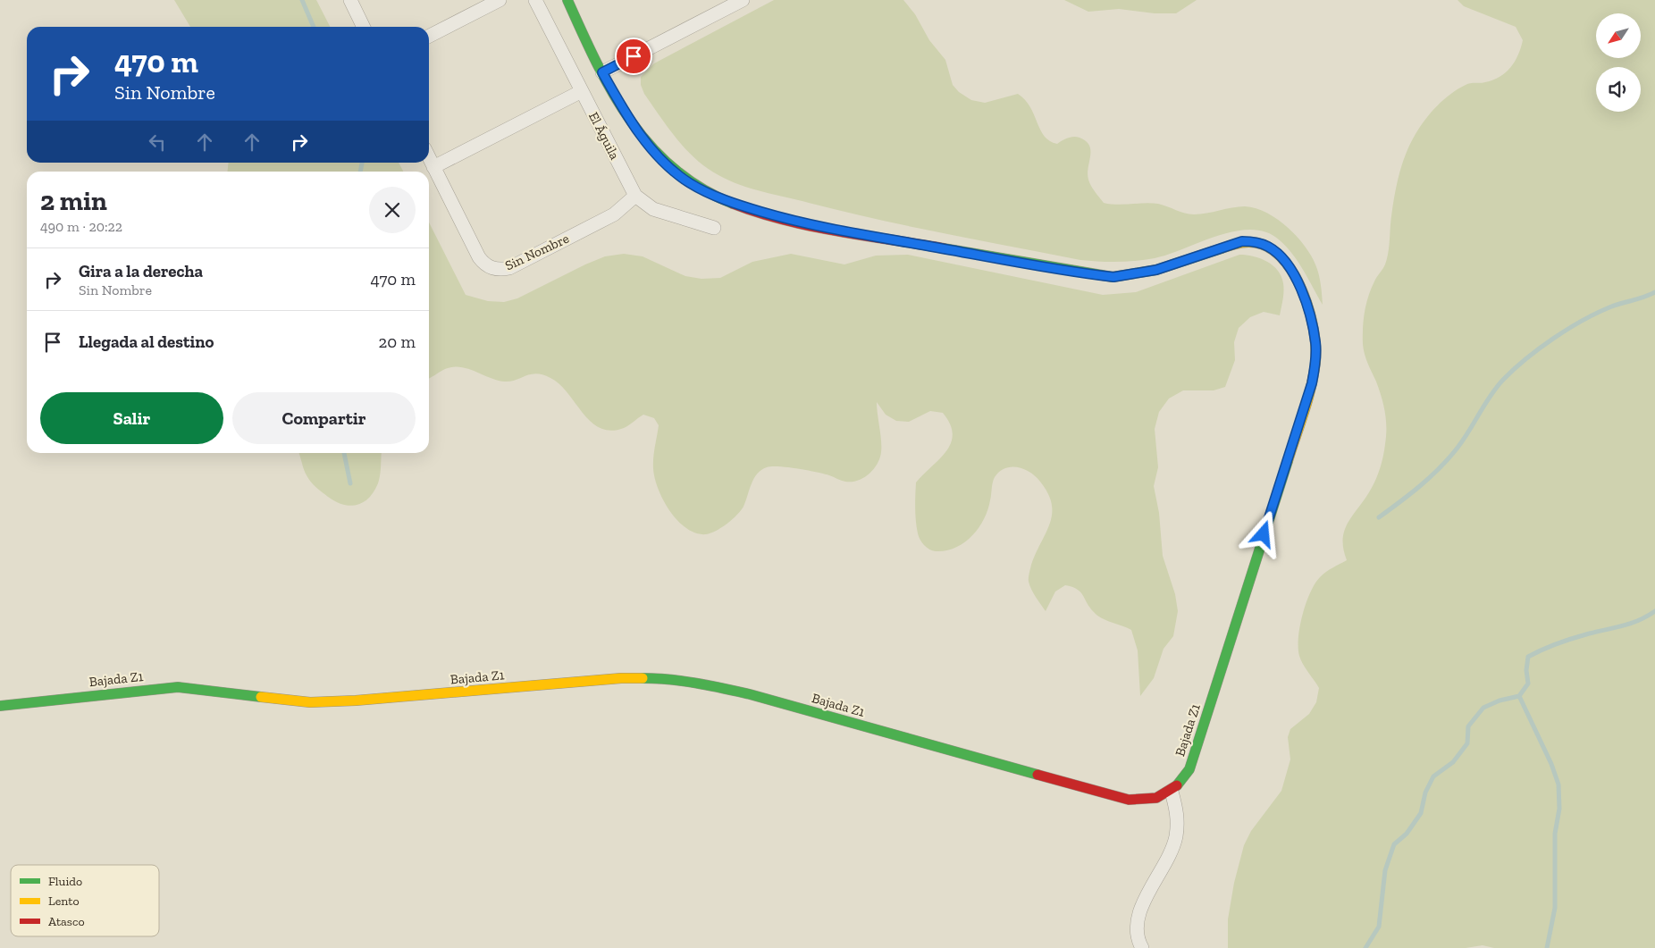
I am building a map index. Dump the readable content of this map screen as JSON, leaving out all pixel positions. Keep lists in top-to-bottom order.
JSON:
{
  "streets": {
    "street": ["El Águila", "Sin Nombre", "Bajada Z1"]
  },
  "crossings": [
    ["El Águila", "Sin Nombre"]
  ],
  "legend": ["Fluido", "Lento", "Atasco"],
  "north": "bottom left",
  "page": {
    "turn": ["470 m", "Sin Nombre"],
    "heading": ["2 min", "490 m · 20:22"],
    "list": [
      {
        "name": "Gira a la derecha",
        "note": "Sin Nombre",
        "value": "470 m"
      },
      {
        "name": "Llegada al destino",
        "value": "20 m"
      }
    ],
    "buttons": ["Salir", "Compartir"]
  }
}
